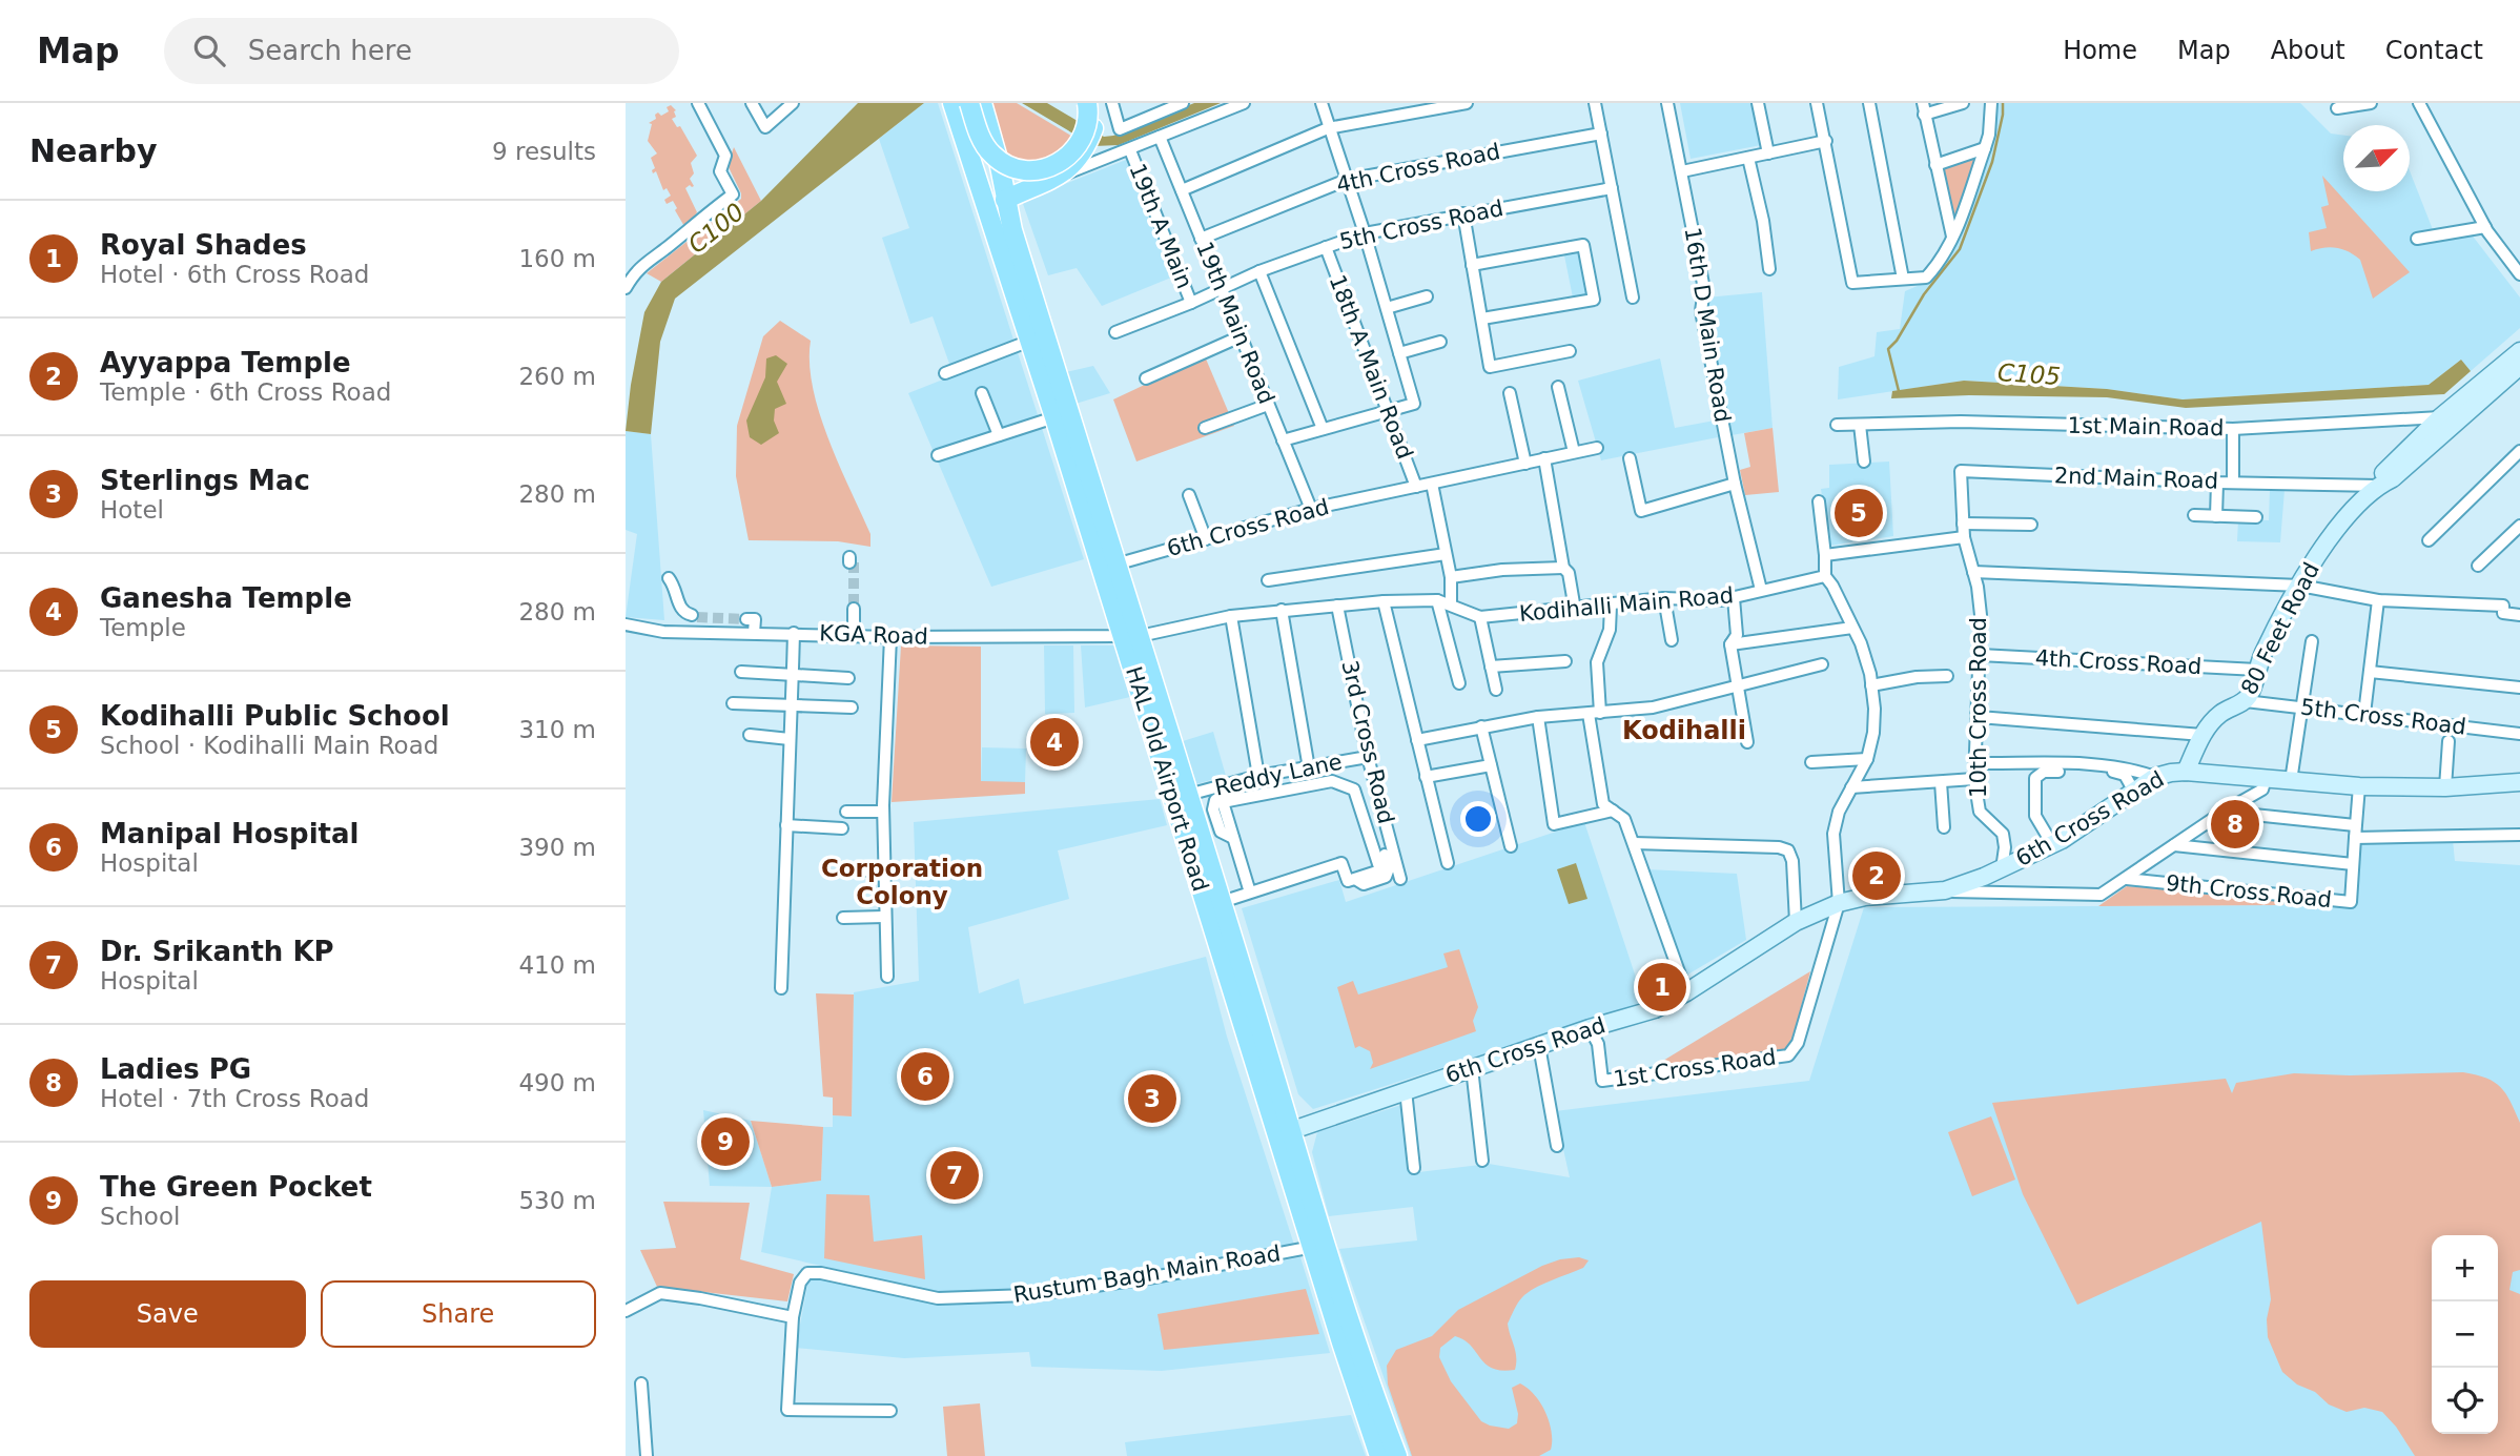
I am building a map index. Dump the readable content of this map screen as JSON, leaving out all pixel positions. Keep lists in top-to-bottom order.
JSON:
{
  "streets": {
    "main road": ["HAL Old Airport Road"],
    "street": [
      "4th Cross Road",
      "5th Cross Road",
      "19th A Main",
      "19th Main Road",
      "16th D Main Road",
      "18th A Main Road",
      "1st Main Road",
      "2nd Main Road",
      "6th Cross Road",
      "Kodihalli Main Road",
      "80 Feet Road",
      "KGA Road",
      "10th Cross Road",
      "3rd Cross Road",
      "Reddy Lane",
      "9th Cross Road",
      "1st Cross Road",
      "Rustum Bagh Main Road"
    ]
  },
  "crossings": [
    ["4th Cross Road", "19th Main Road"],
    ["4th Cross Road", "80 Feet Road"],
    ["4th Cross Road", "10th Cross Road"],
    ["5th Cross Road", "19th A Main"],
    ["5th Cross Road", "19th Main Road"],
    ["5th Cross Road", "18th A Main Road"],
    ["5th Cross Road", "80 Feet Road"],
    ["19th Main Road", "6th Cross Road"],
    ["16th D Main Road", "Kodihalli Main Road"],
    ["18th A Main Road", "6th Cross Road"],
    ["1st Main Road", "80 Feet Road"],
    ["2nd Main Road", "80 Feet Road"],
    ["2nd Main Road", "10th Cross Road"],
    ["6th Cross Road", "80 Feet Road"],
    ["6th Cross Road", "10th Cross Road"],
    ["6th Cross Road", "HAL Old Airport Road"],
    ["6th Cross Road", "9th Cross Road"],
    ["6th Cross Road", "1st Cross Road"],
    ["KGA Road", "HAL Old Airport Road"],
    ["3rd Cross Road", "Reddy Lane"],
    ["Reddy Lane", "HAL Old Airport Road"],
    ["HAL Old Airport Road", "Rustum Bagh Main Road"]
  ],
  "districts": ["Kodihalli", "Corporation Colony"],
  "water": ["C100", "C105"],
  "north": "top right",
  "page": {
    "header": "Map",
    "search": "Search here",
    "nav": [
      "Home",
      "Map",
      "About",
      "Contact"
    ],
    "heading": ["Nearby", "9 results"],
    "list": [
      {
        "mark": "1",
        "name": "Royal Shades",
        "note": "Hotel · 6th Cross Road",
        "value": "160 m"
      },
      {
        "mark": "2",
        "name": "Ayyappa Temple",
        "note": "Temple · 6th Cross Road",
        "value": "260 m"
      },
      {
        "mark": "3",
        "name": "Sterlings Mac",
        "note": "Hotel",
        "value": "280 m"
      },
      {
        "mark": "4",
        "name": "Ganesha Temple",
        "note": "Temple",
        "value": "280 m"
      },
      {
        "mark": "5",
        "name": "Kodihalli Public School",
        "note": "School · Kodihalli Main Road",
        "value": "310 m"
      },
      {
        "mark": "6",
        "name": "Manipal Hospital",
        "note": "Hospital",
        "value": "390 m"
      },
      {
        "mark": "7",
        "name": "Dr. Srikanth KP",
        "note": "Hospital",
        "value": "410 m"
      },
      {
        "mark": "8",
        "name": "Ladies PG",
        "note": "Hotel · 7th Cross Road",
        "value": "490 m"
      },
      {
        "mark": "9",
        "name": "The Green Pocket",
        "note": "School",
        "value": "530 m"
      }
    ],
    "pins": [
      "5",
      "4",
      "8",
      "2",
      "1",
      "6",
      "3",
      "9",
      "7"
    ],
    "map_buttons": ["+", "−"],
    "buttons": ["Save", "Share"]
  }
}
